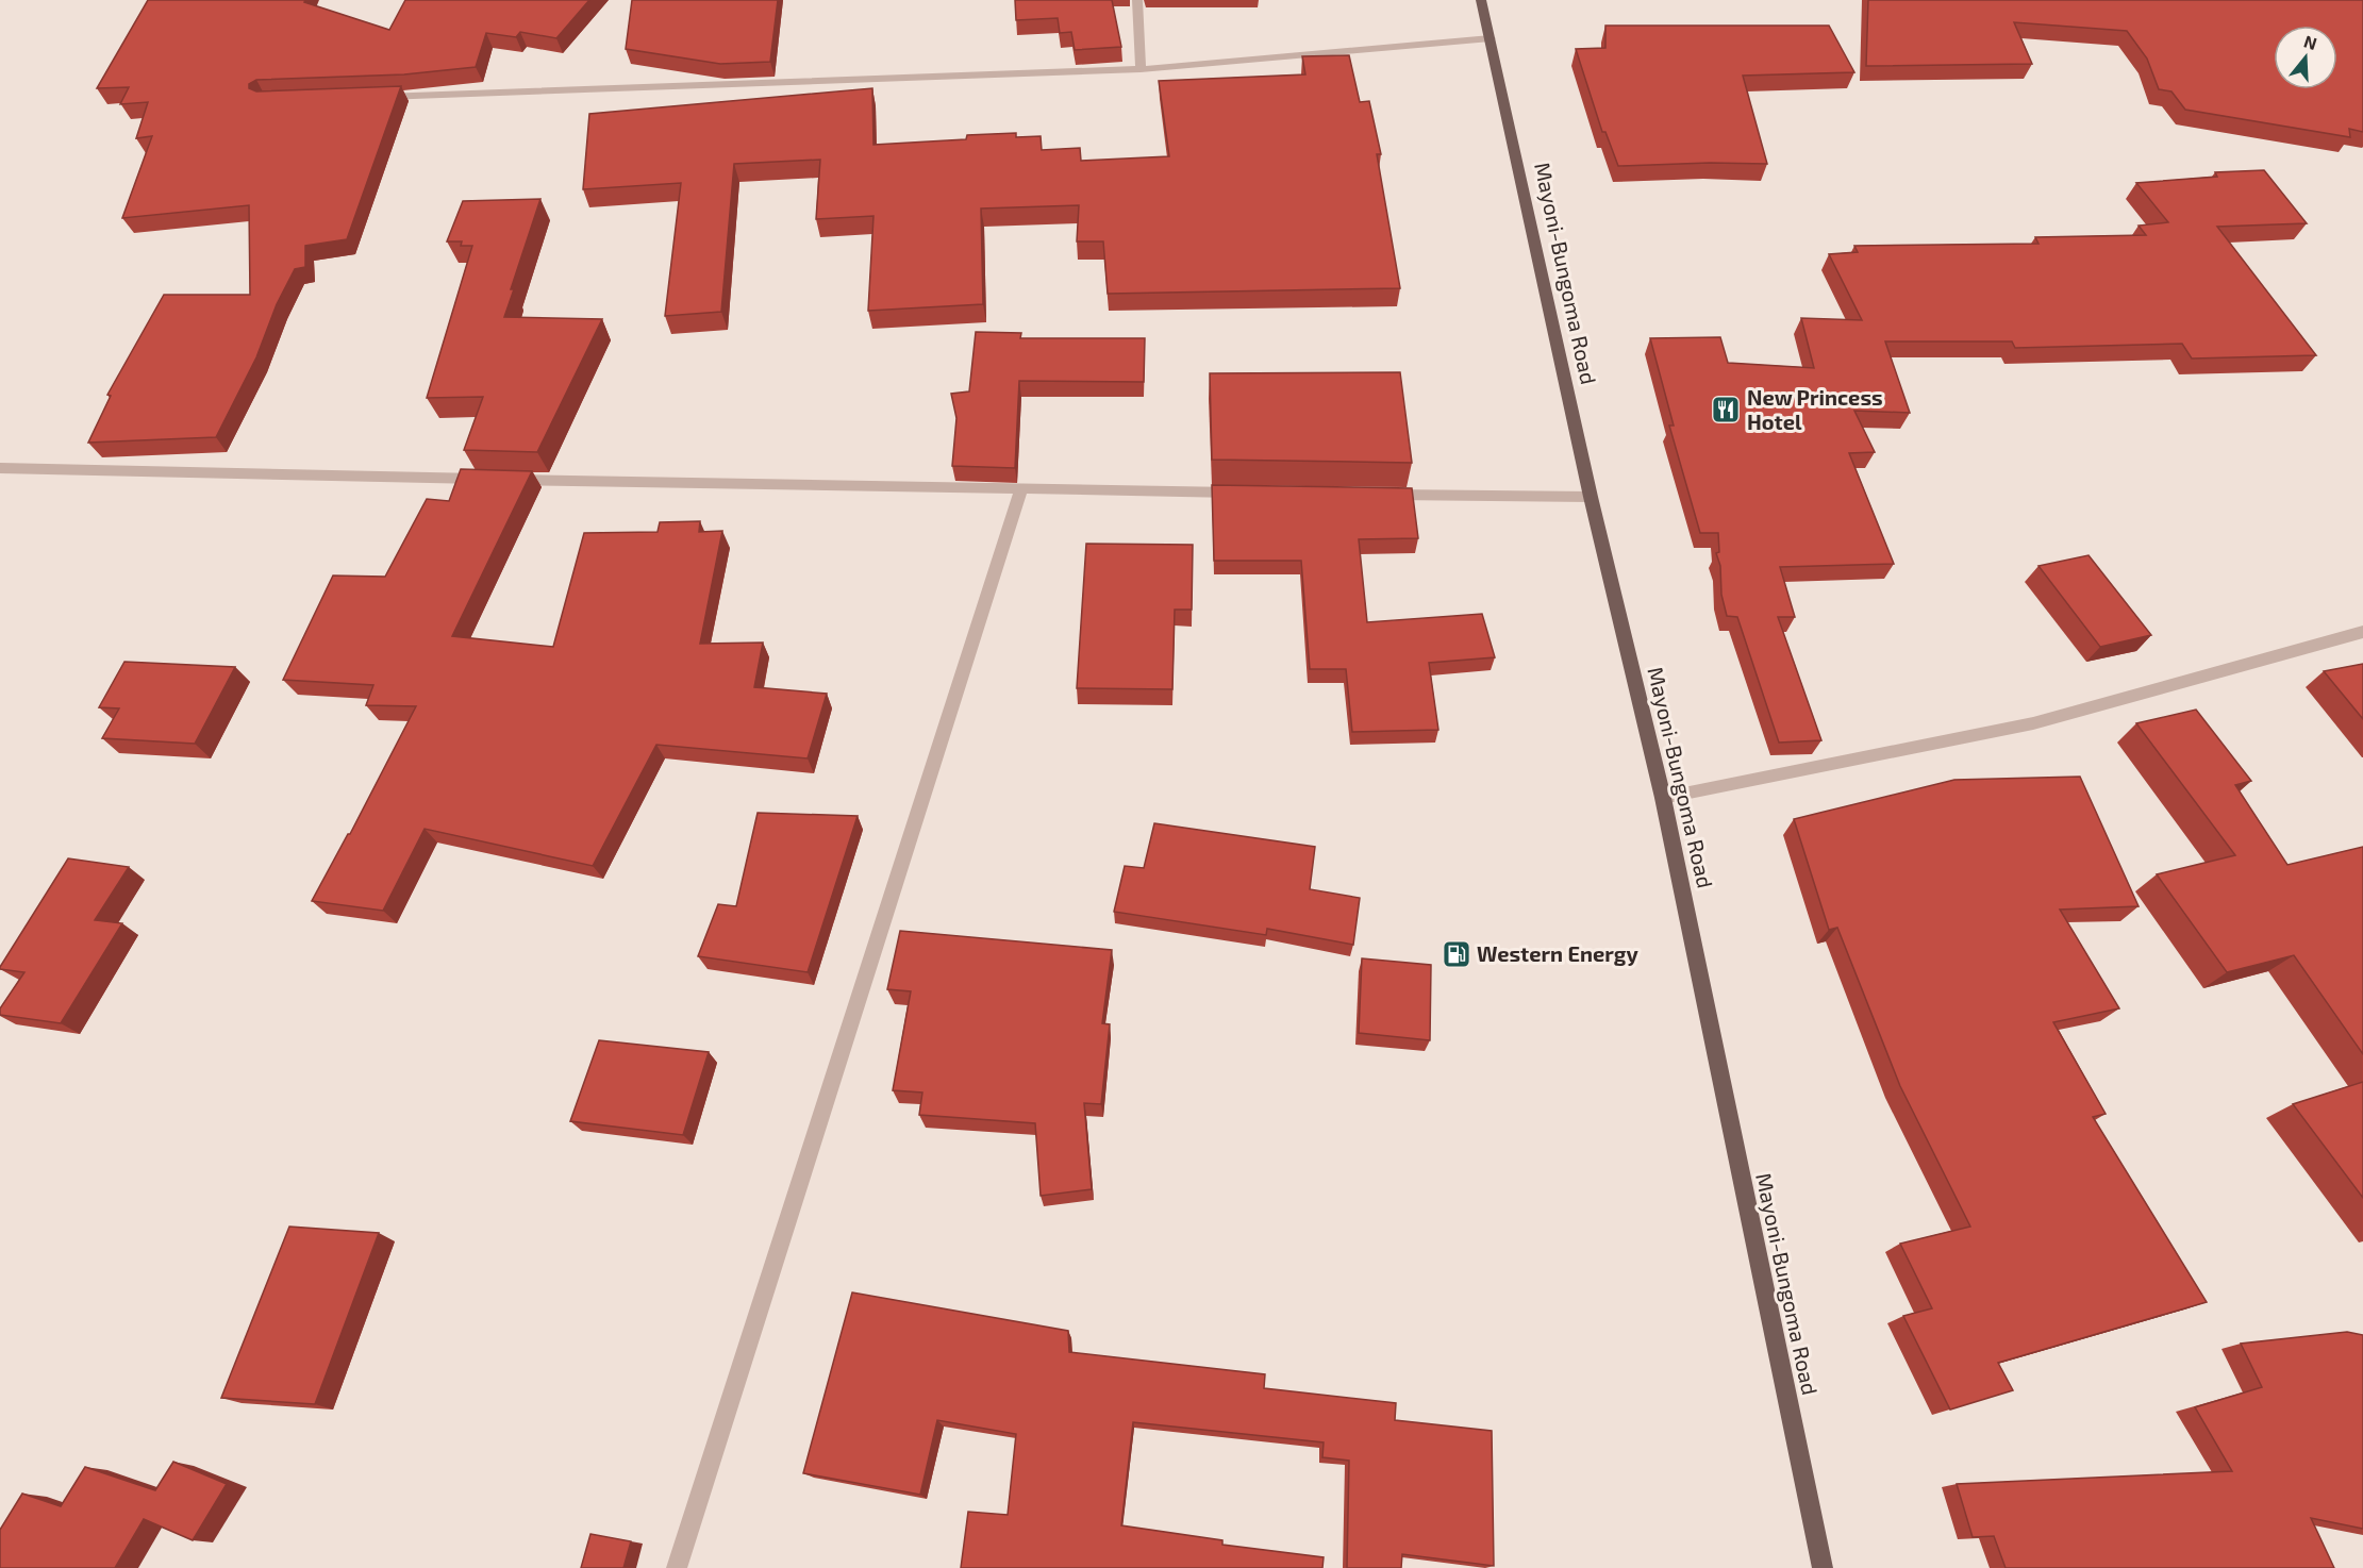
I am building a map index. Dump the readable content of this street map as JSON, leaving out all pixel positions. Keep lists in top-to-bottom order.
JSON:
{
  "streets": {
    "main road": ["Mayoni-Bungoma Road"]
  },
  "places": {
    "restaurant": ["New Princess Hotel"],
    "fuel station": ["Western Energy"]
  },
  "north": "top"
}
